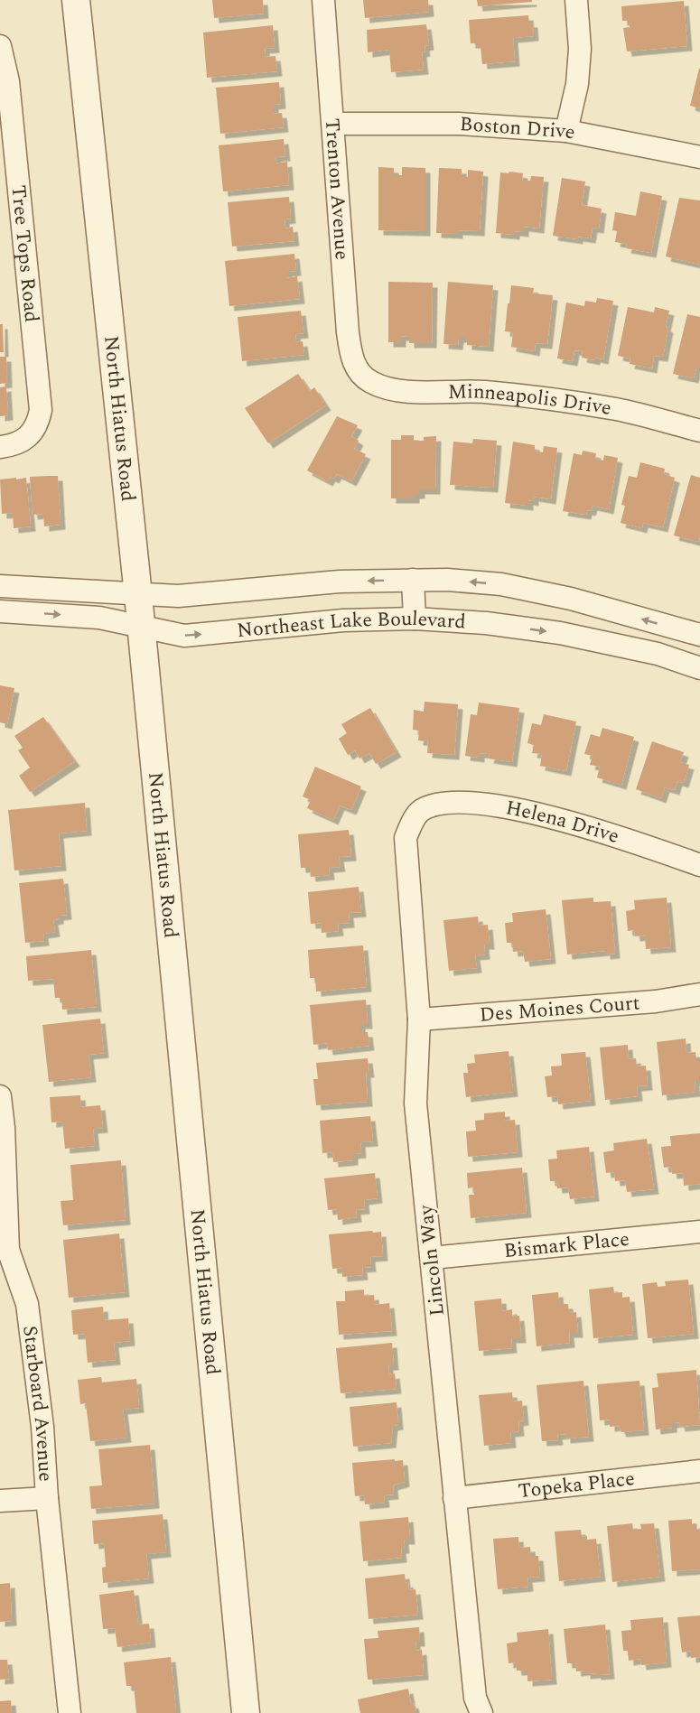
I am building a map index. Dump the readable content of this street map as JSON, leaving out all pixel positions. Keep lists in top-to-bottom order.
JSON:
{
  "streets": {
    "street": [
      "Boston Drive",
      "Trenton Avenue",
      "Tree Tops Road",
      "Minneapolis Drive",
      "North Hiatus Road",
      "Northeast Lake Boulevard",
      "Helena Drive",
      "Des Moines Court",
      "Bismark Place",
      "Lincoln Way",
      "Starboard Avenue",
      "Topeka Place"
    ]
  },
  "crossings": [
    ["Boston Drive", "Trenton Avenue"],
    ["Trenton Avenue", "Minneapolis Drive"],
    ["North Hiatus Road", "Northeast Lake Boulevard"],
    ["Helena Drive", "Lincoln Way"],
    ["Des Moines Court", "Lincoln Way"],
    ["Bismark Place", "Lincoln Way"],
    ["Lincoln Way", "Topeka Place"]
  ]
}
